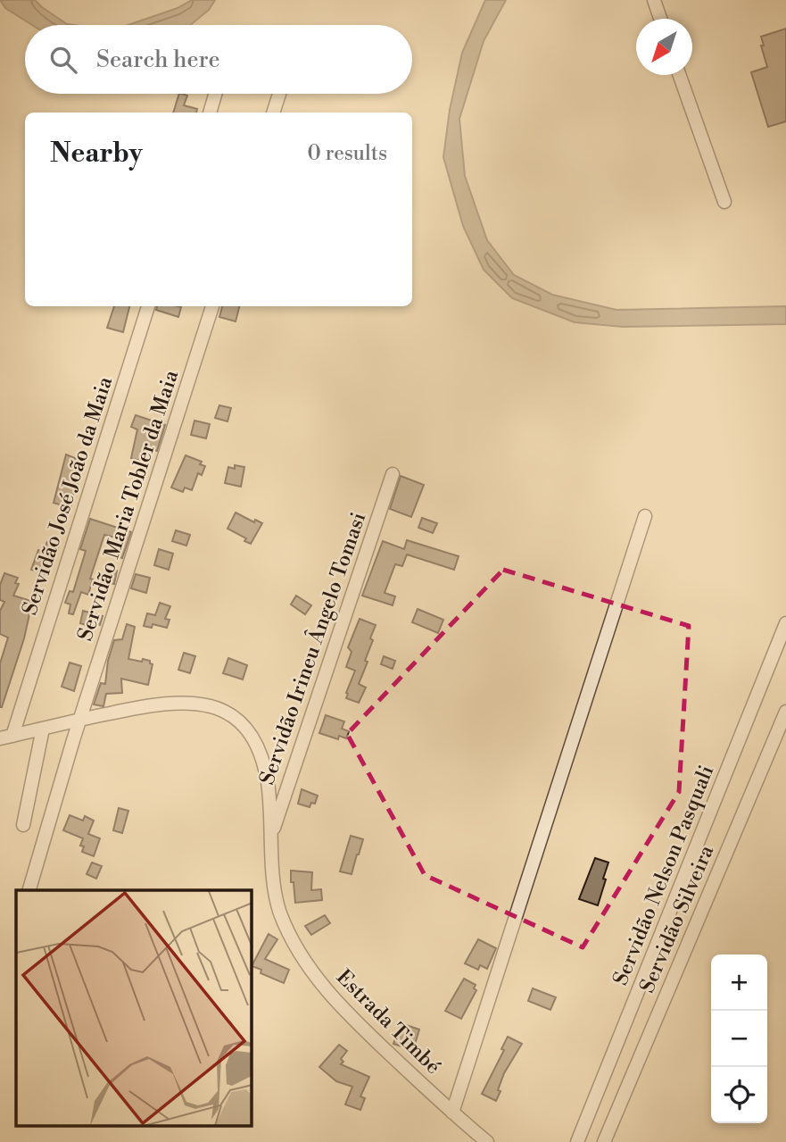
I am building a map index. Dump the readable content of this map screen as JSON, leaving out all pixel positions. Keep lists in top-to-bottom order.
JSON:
{
  "streets": {
    "street": [
      "Servidão José João da Maia",
      "Servidão Maria Tobler da Maia",
      "Servidão Irineu Ângelo Tomasi",
      "Servidão Nelson Pasquali",
      "Servidão Silveira",
      "Estrada Timbé"
    ]
  },
  "crossings": [
    ["Servidão José João da Maia", "Estrada Timbé"],
    ["Servidão Maria Tobler da Maia", "Estrada Timbé"],
    ["Servidão Irineu Ângelo Tomasi", "Estrada Timbé"]
  ],
  "north": "bottom left",
  "page": {
    "search": "Search here",
    "heading": ["Nearby", "0 results"],
    "map_buttons": ["+", "−"]
  }
}
